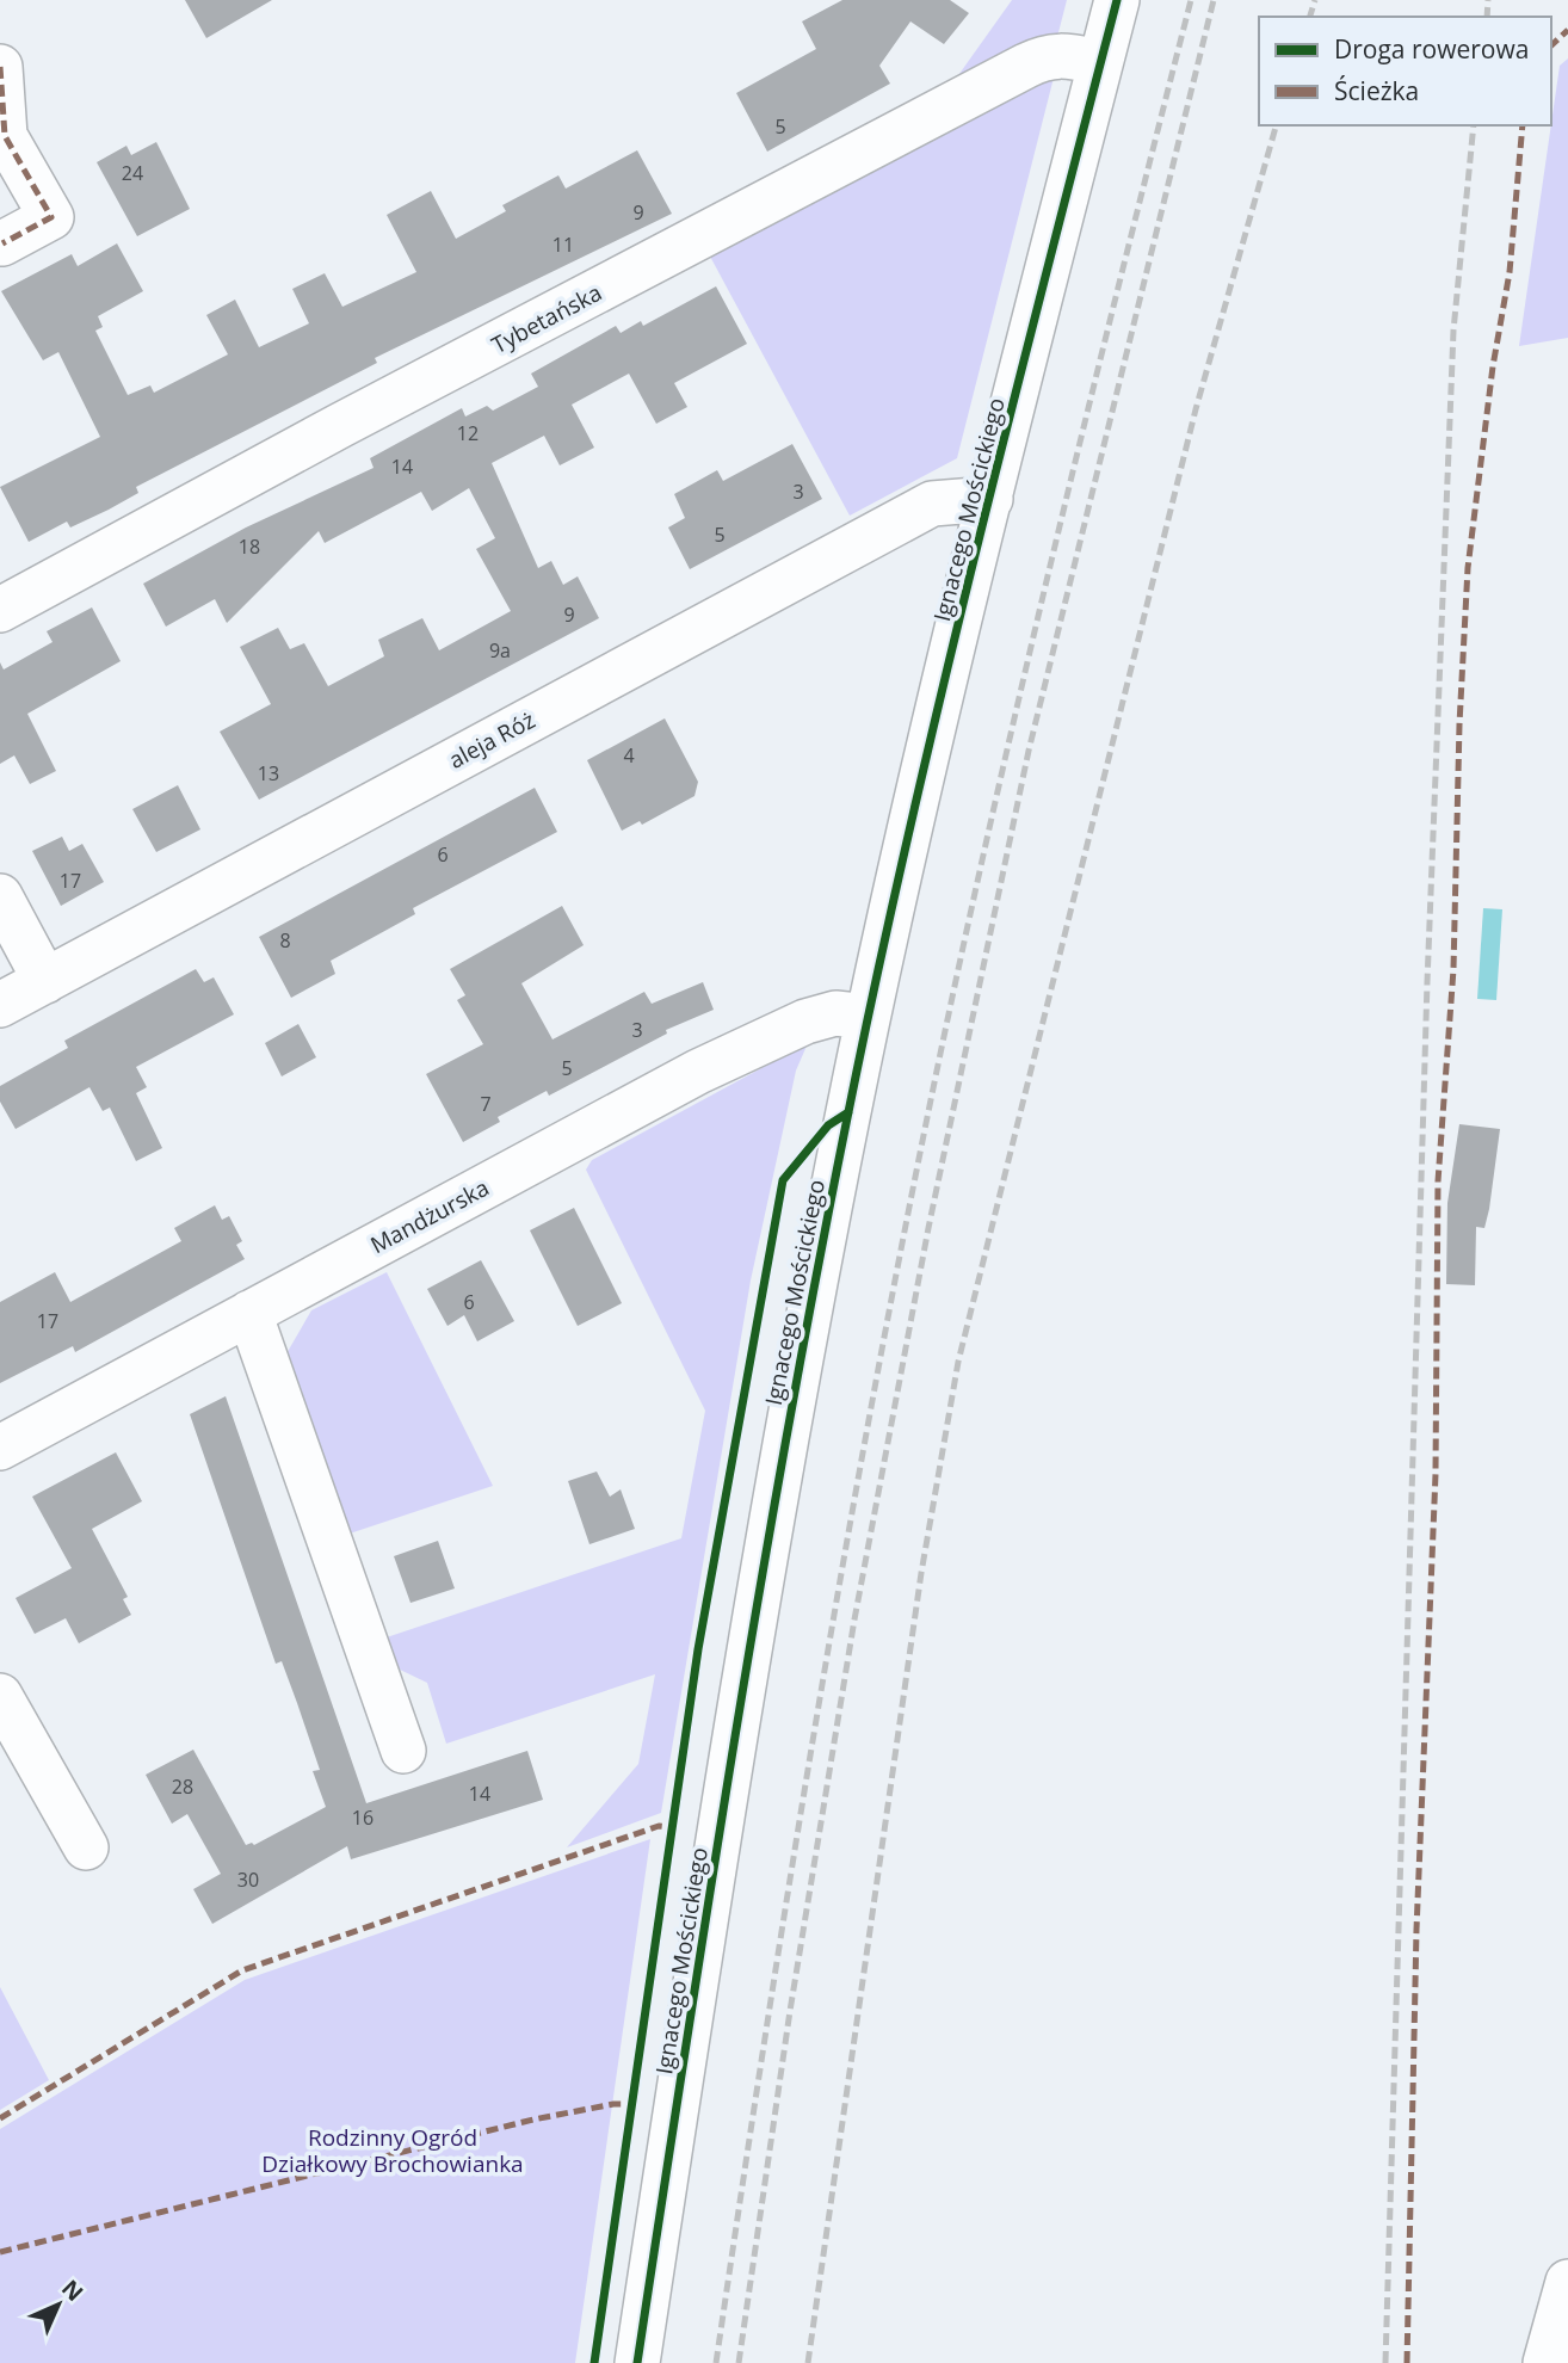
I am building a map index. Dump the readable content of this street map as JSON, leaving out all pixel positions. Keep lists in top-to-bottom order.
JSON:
{
  "streets": {
    "street": [
      "Tybetańska",
      "Ignacego Mościckiego",
      "aleja Róż",
      "Mandżurska"
    ]
  },
  "crossings": [
    ["Tybetańska", "Ignacego Mościckiego"],
    ["Ignacego Mościckiego", "aleja Róż"],
    ["Ignacego Mościckiego", "Mandżurska"]
  ],
  "parks": ["Rodzinny Ogród Działkowy Brochowianka"],
  "house_numbers": [
    "5",
    "24",
    "9",
    "11",
    "12",
    "14",
    "3",
    "5",
    "18",
    "9",
    "9a",
    "4",
    "13",
    "6",
    "17",
    "8",
    "3",
    "5",
    "7",
    "6",
    "17",
    "28",
    "14",
    "16",
    "30"
  ],
  "legend": ["Droga rowerowa", "Ścieżka"],
  "north": "top right"
}
